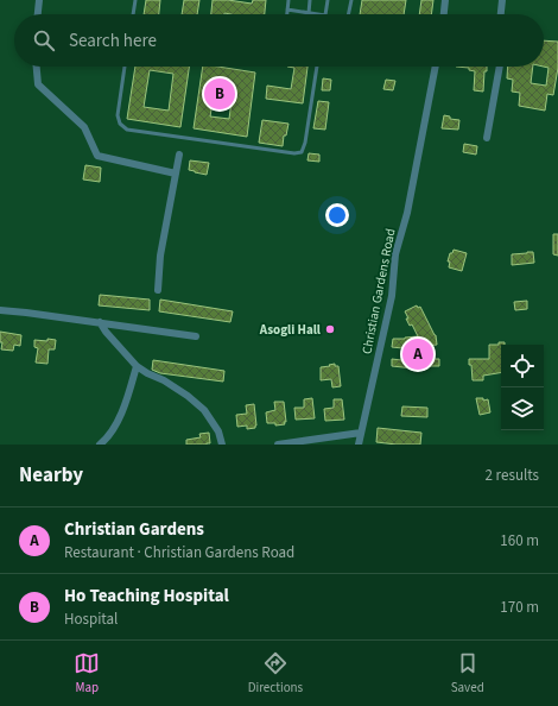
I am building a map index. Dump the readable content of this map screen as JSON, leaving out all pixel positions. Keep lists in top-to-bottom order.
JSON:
{
  "streets": {
    "street": ["Christian Gardens Road"]
  },
  "places": ["Asogli Hall"],
  "page": {
    "search": "Search here",
    "pins": ["B", "A"],
    "heading": ["Nearby", "2 results"],
    "list": [
      {
        "mark": "A",
        "name": "Christian Gardens",
        "note": "Restaurant · Christian Gardens Road",
        "value": "160 m"
      },
      {
        "mark": "B",
        "name": "Ho Teaching Hospital",
        "note": "Hospital",
        "value": "170 m"
      }
    ],
    "nav": ["Map", "Directions", "Saved"]
  }
}
